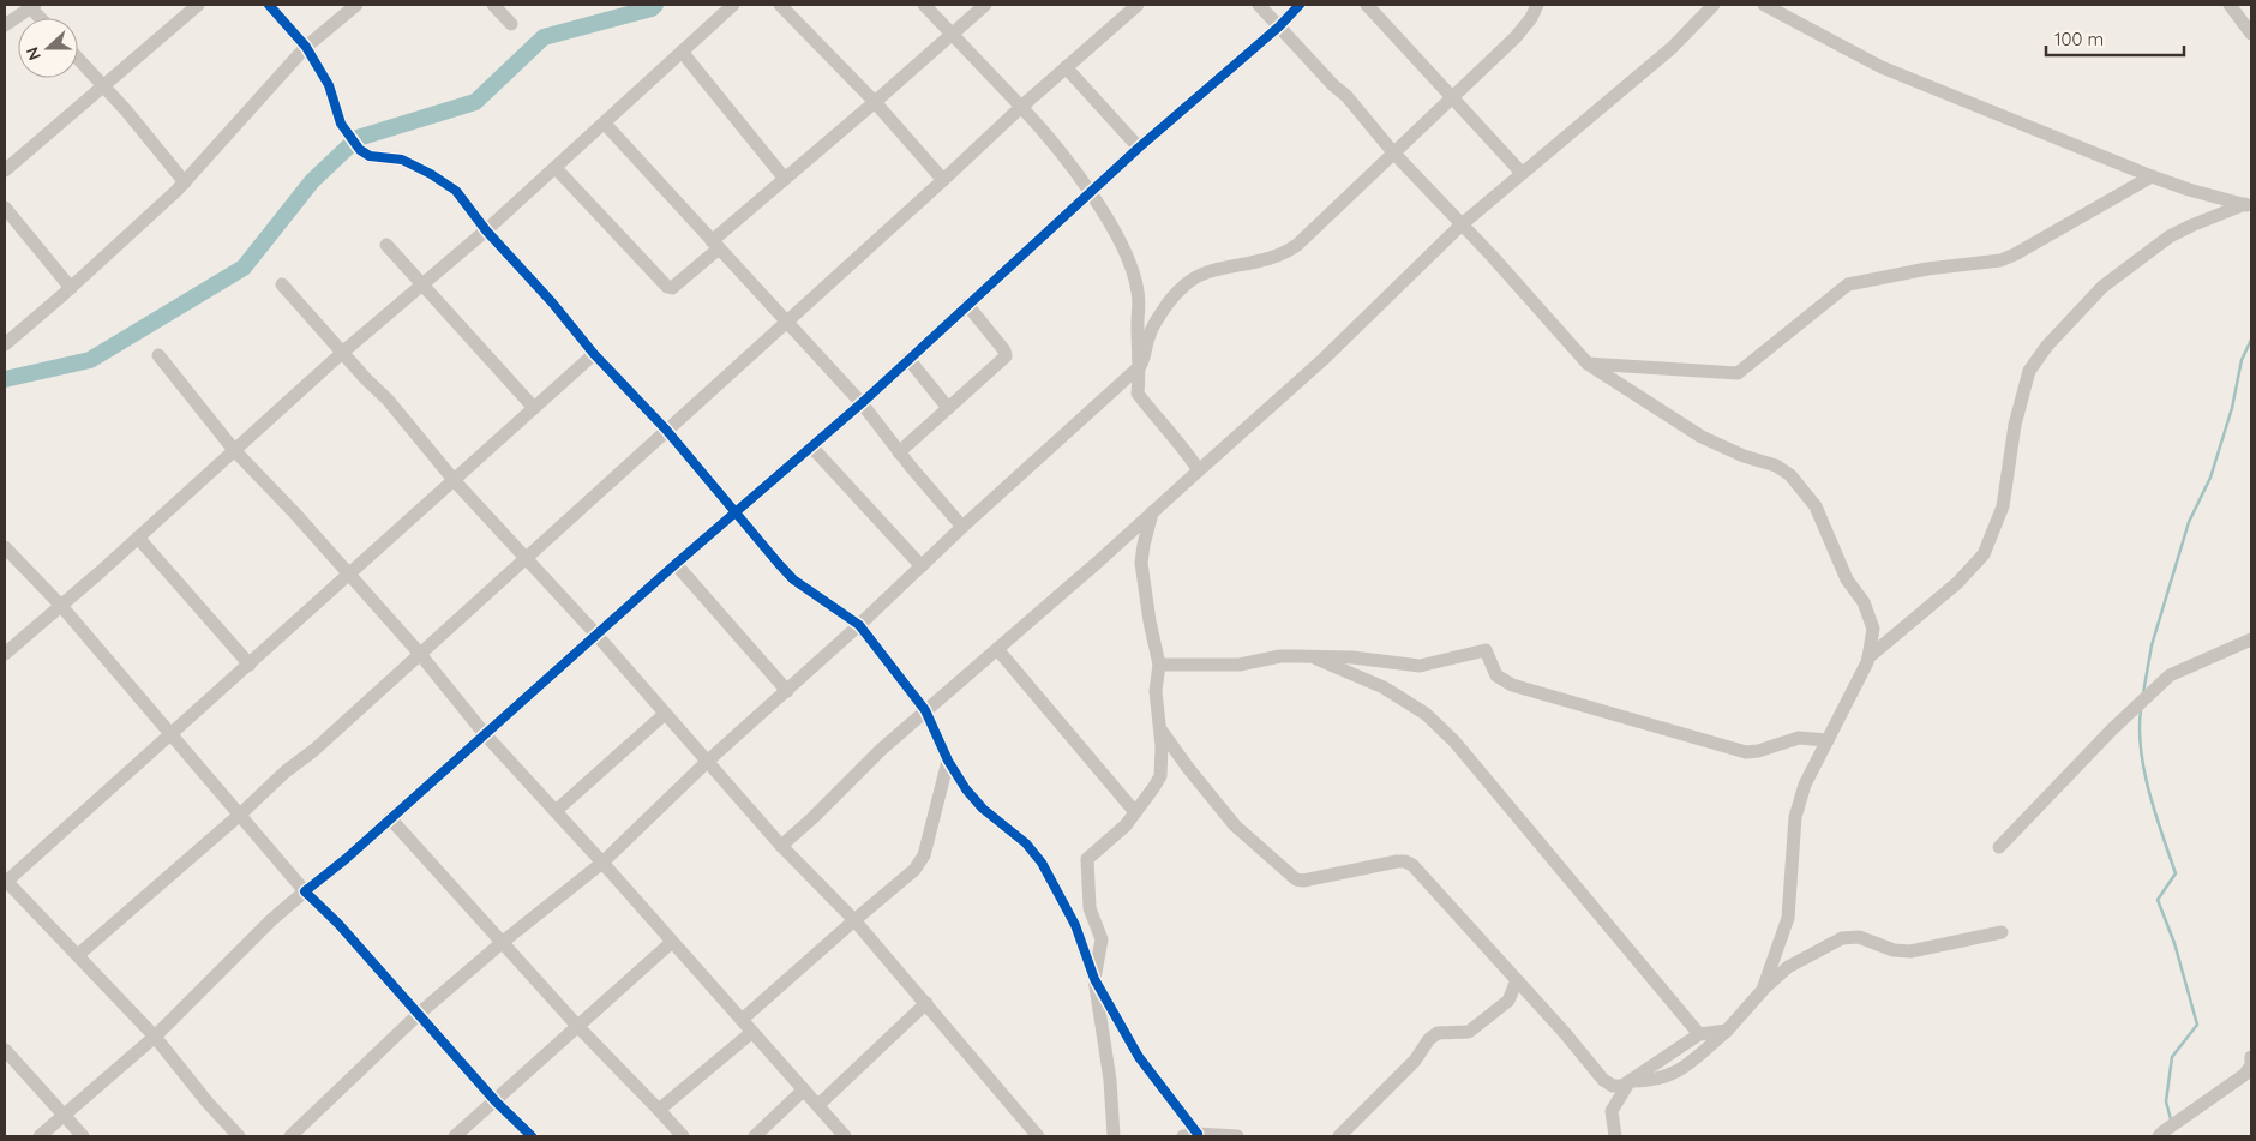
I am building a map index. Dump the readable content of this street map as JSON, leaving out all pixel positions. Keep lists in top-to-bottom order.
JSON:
{
  "scale_bar": "100 m",
  "north": "left"
}
